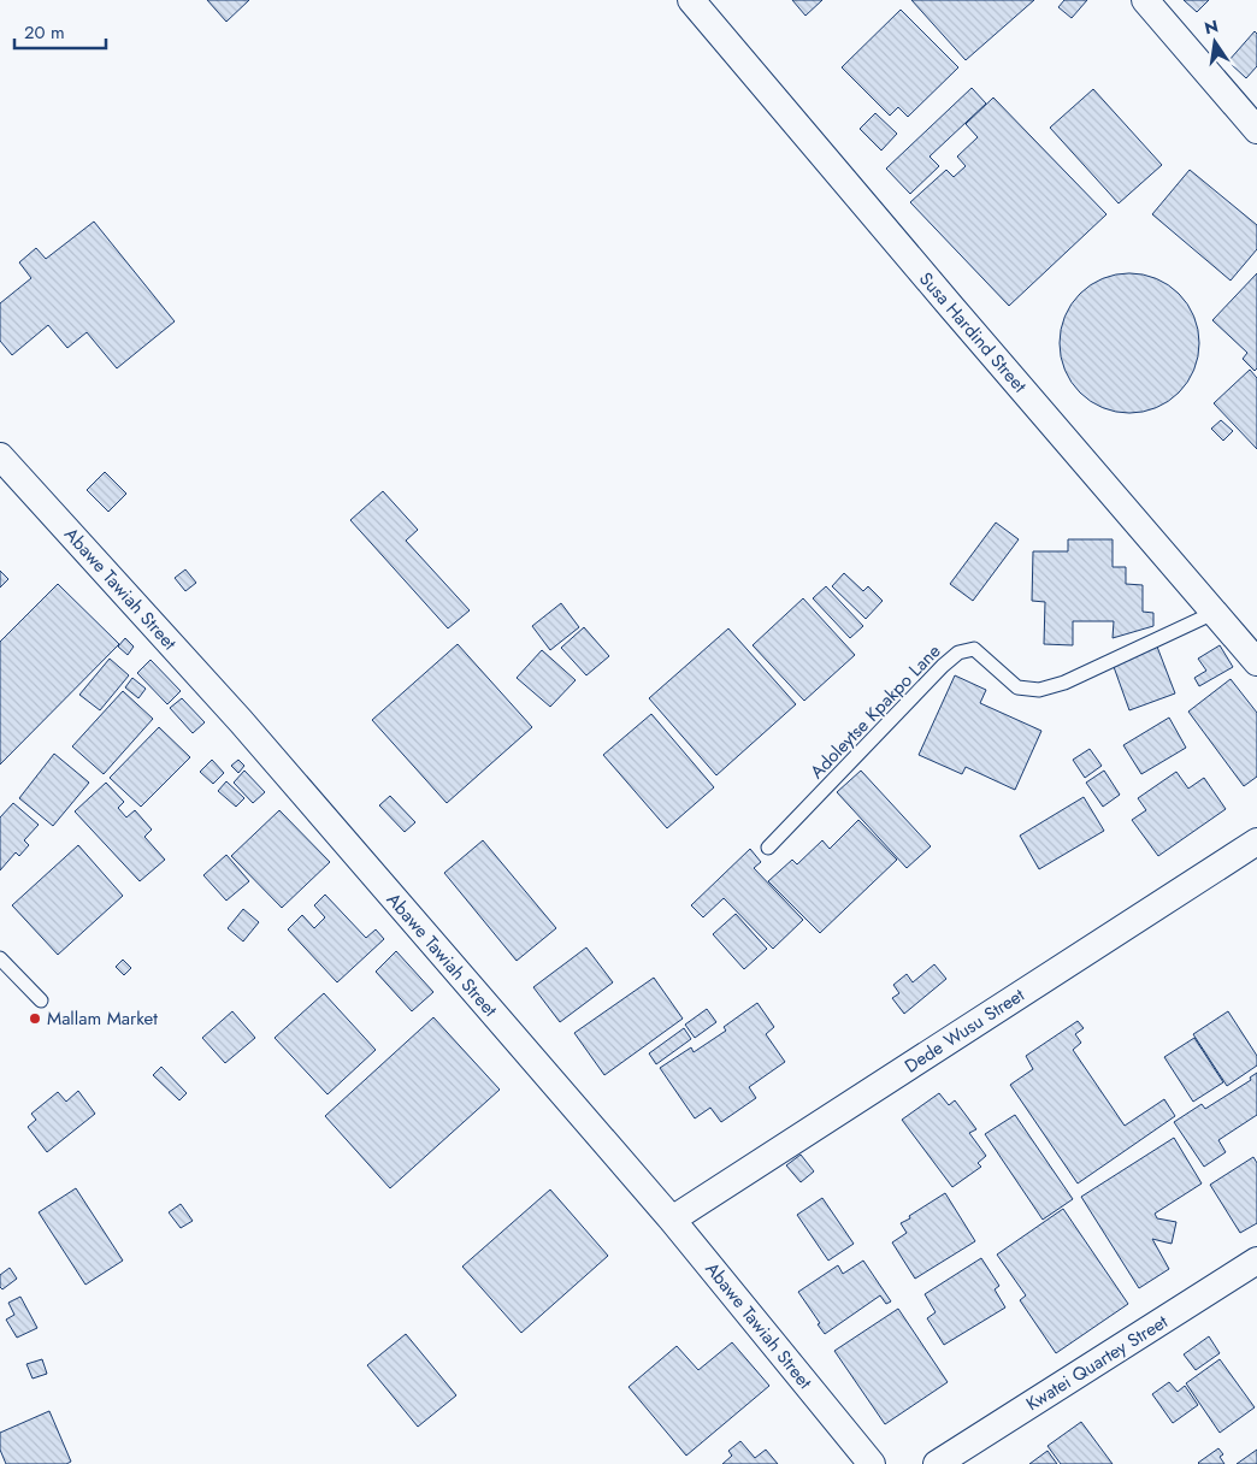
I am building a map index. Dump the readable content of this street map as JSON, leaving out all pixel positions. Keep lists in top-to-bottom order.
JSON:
{
  "streets": {
    "street": [
      "Susa Hardind Street",
      "Abawe Tawiah Street",
      "Dede Wusu Street",
      "Kwatei Quartey Street"
    ],
    "lane": ["Adoleytse Kpakpo Lane"]
  },
  "crossings": [
    ["Susa Hardind Street", "Adoleytse Kpakpo Lane"],
    ["Abawe Tawiah Street", "Dede Wusu Street"]
  ],
  "places": ["Mallam Market"],
  "scale_bar": "20 m",
  "north": "top"
}
